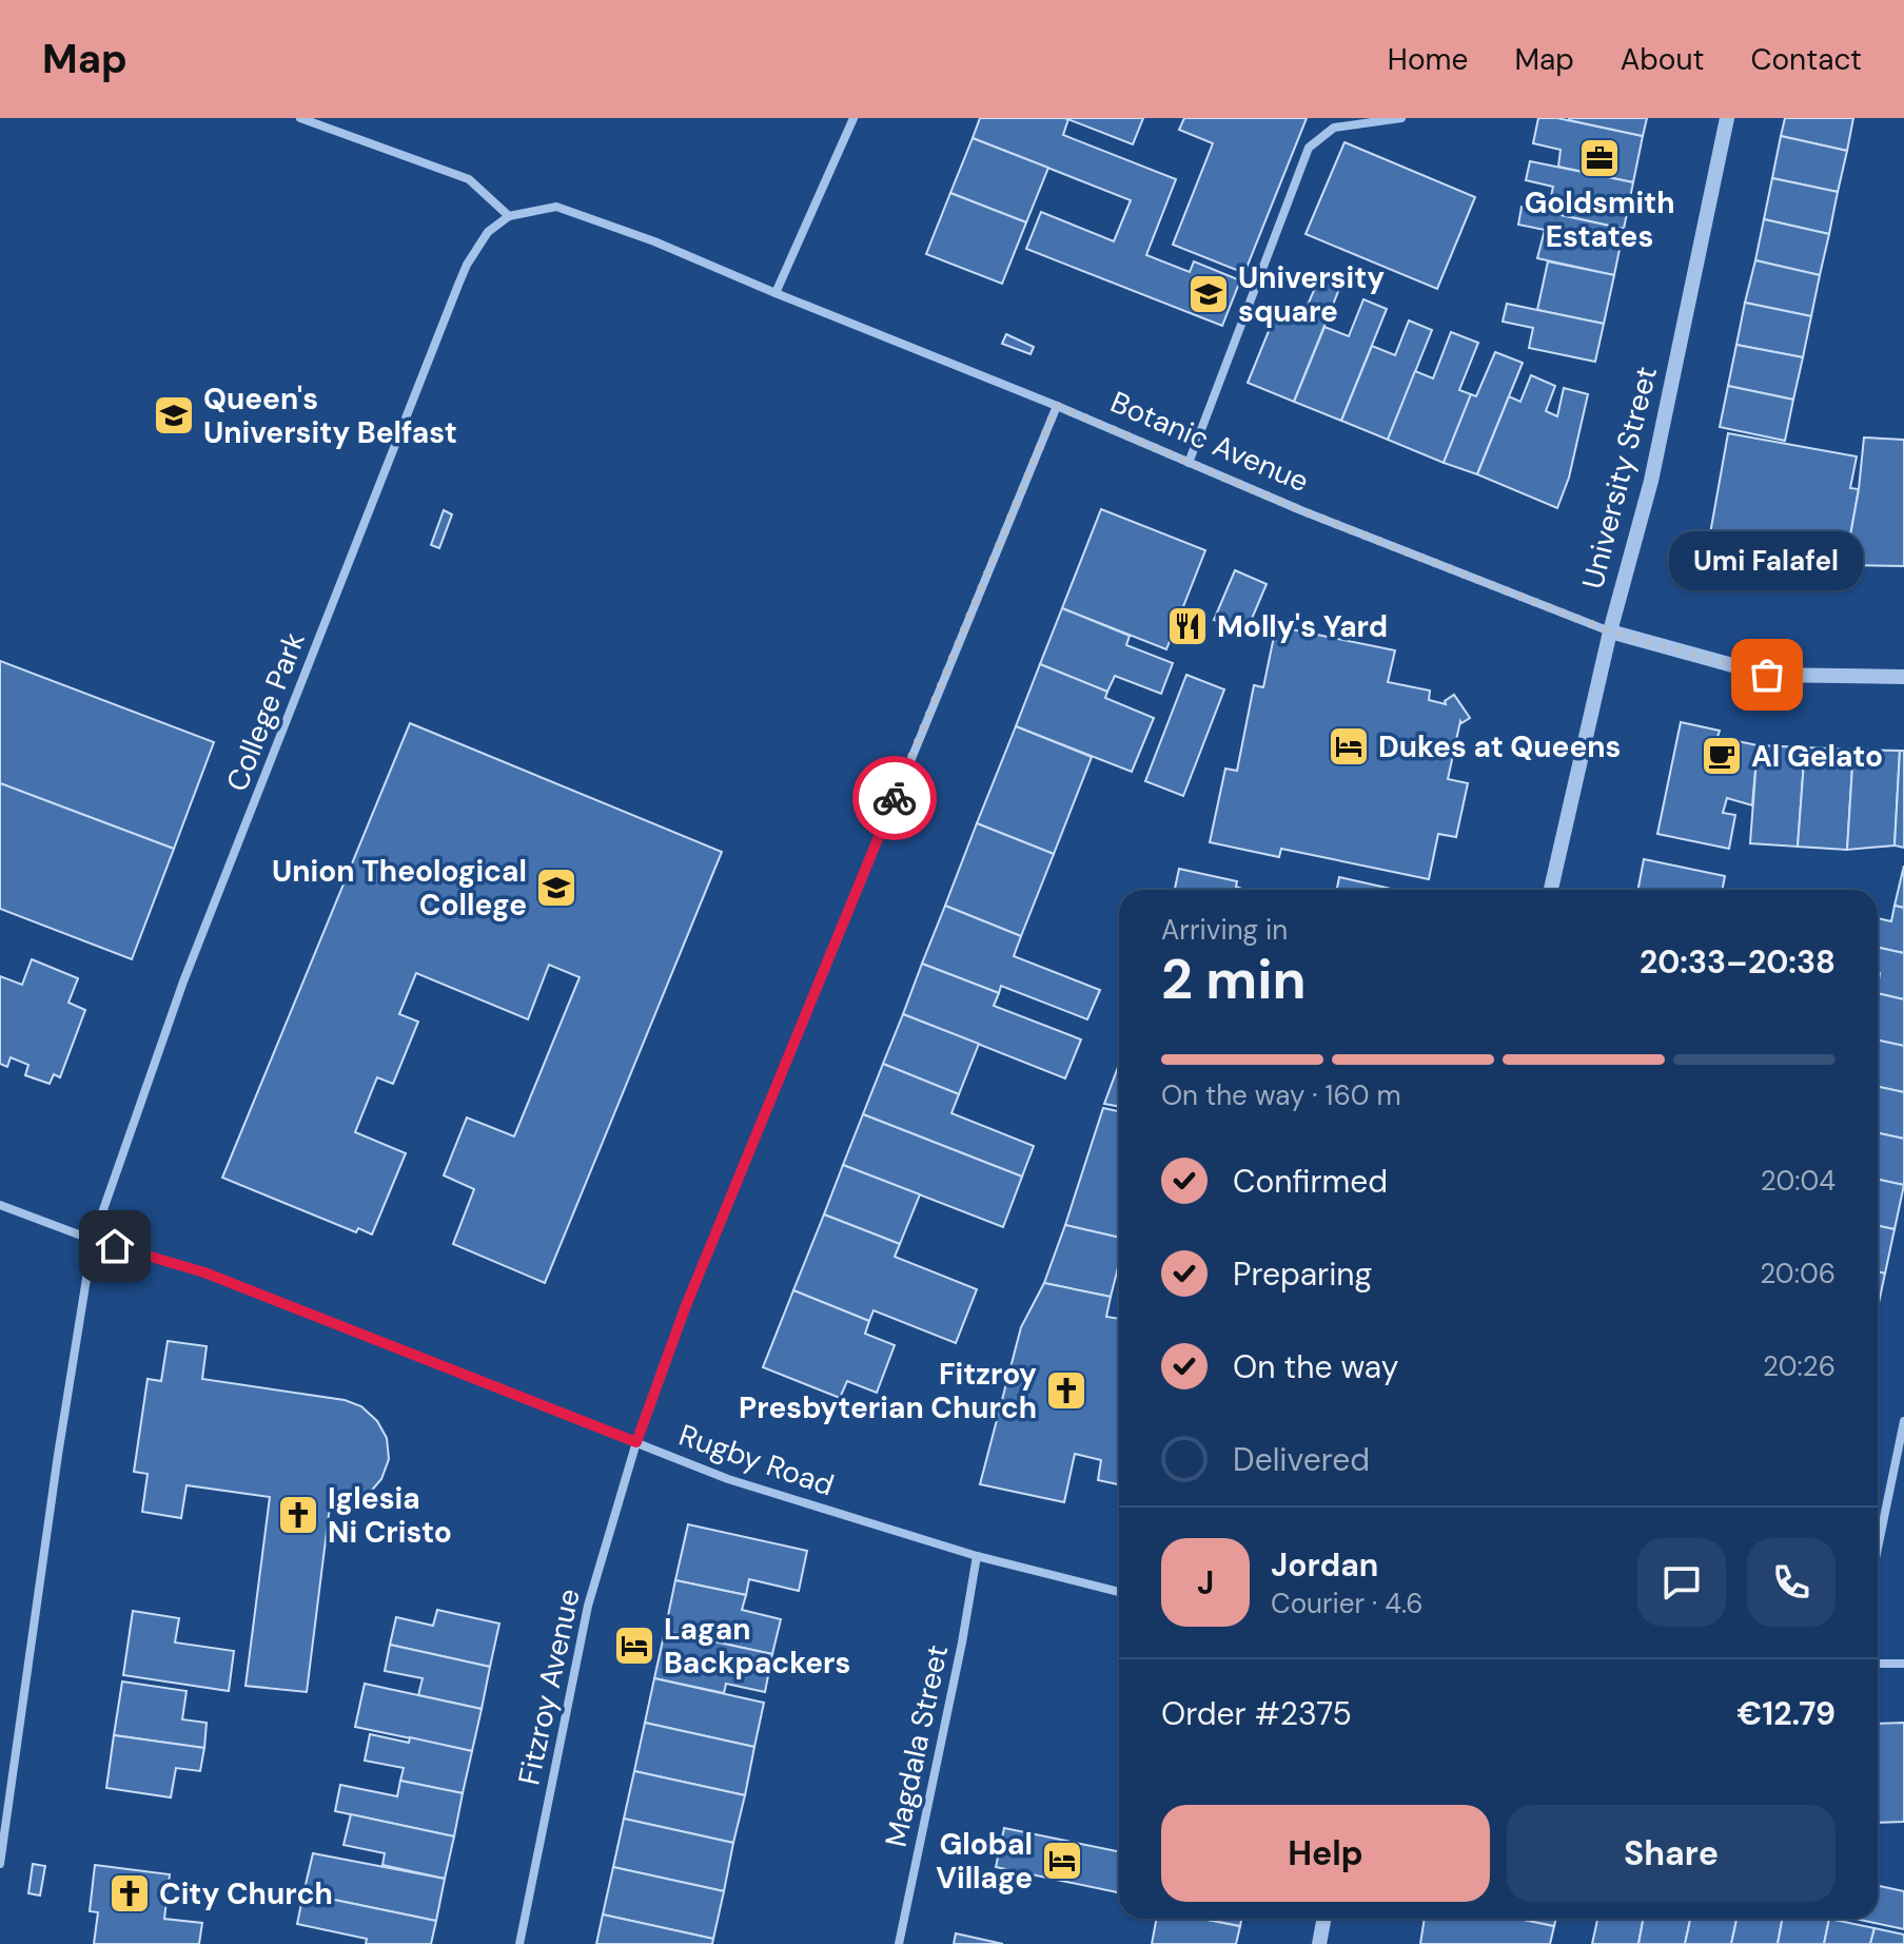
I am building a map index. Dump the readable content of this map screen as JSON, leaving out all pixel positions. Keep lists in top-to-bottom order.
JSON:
{
  "streets": {
    "street": [
      "Botanic Avenue",
      "University Street",
      "College Park",
      "Rugby Road",
      "Fitzroy Avenue",
      "Magdala Street"
    ]
  },
  "crossings": [
    ["Botanic Avenue", "University Street"],
    ["Botanic Avenue", "College Park"],
    ["Botanic Avenue", "Fitzroy Avenue"],
    ["College Park", "Rugby Road"],
    ["Rugby Road", "Fitzroy Avenue"],
    ["Rugby Road", "Magdala Street"]
  ],
  "places": {
    "office": ["Goldsmith Estates"],
    "school or university": ["University square", "Queen's University Belfast", "Union Theological College"],
    "restaurant": ["Molly's Yard"],
    "other": ["Umi Falafel"],
    "hotel": ["Dukes at Queens", "Lagan Backpackers", "Global Village"],
    "cafe": ["Al Gelato"],
    "church": ["Fitzroy Presbyterian Church", "Iglesia Ni Cristo", "City Church"]
  },
  "page": {
    "header": "Map",
    "nav": [
      "Home",
      "Map",
      "About",
      "Contact"
    ],
    "bubble": "Umi Falafel",
    "heading": ["2 min", "Arriving in", "20:33–20:38"],
    "panel": [
      "Jordan",
      "Courier · 4.6",
      "Order #2375",
      "€12.79"
    ],
    "bar": "On the way · 160 m",
    "list": [
      ["Confirmed", "20:04"],
      ["Preparing", "20:06"],
      ["On the way", "20:26"],
      "Delivered"
    ],
    "round": "J",
    "buttons": ["Help", "Share"]
  }
}
